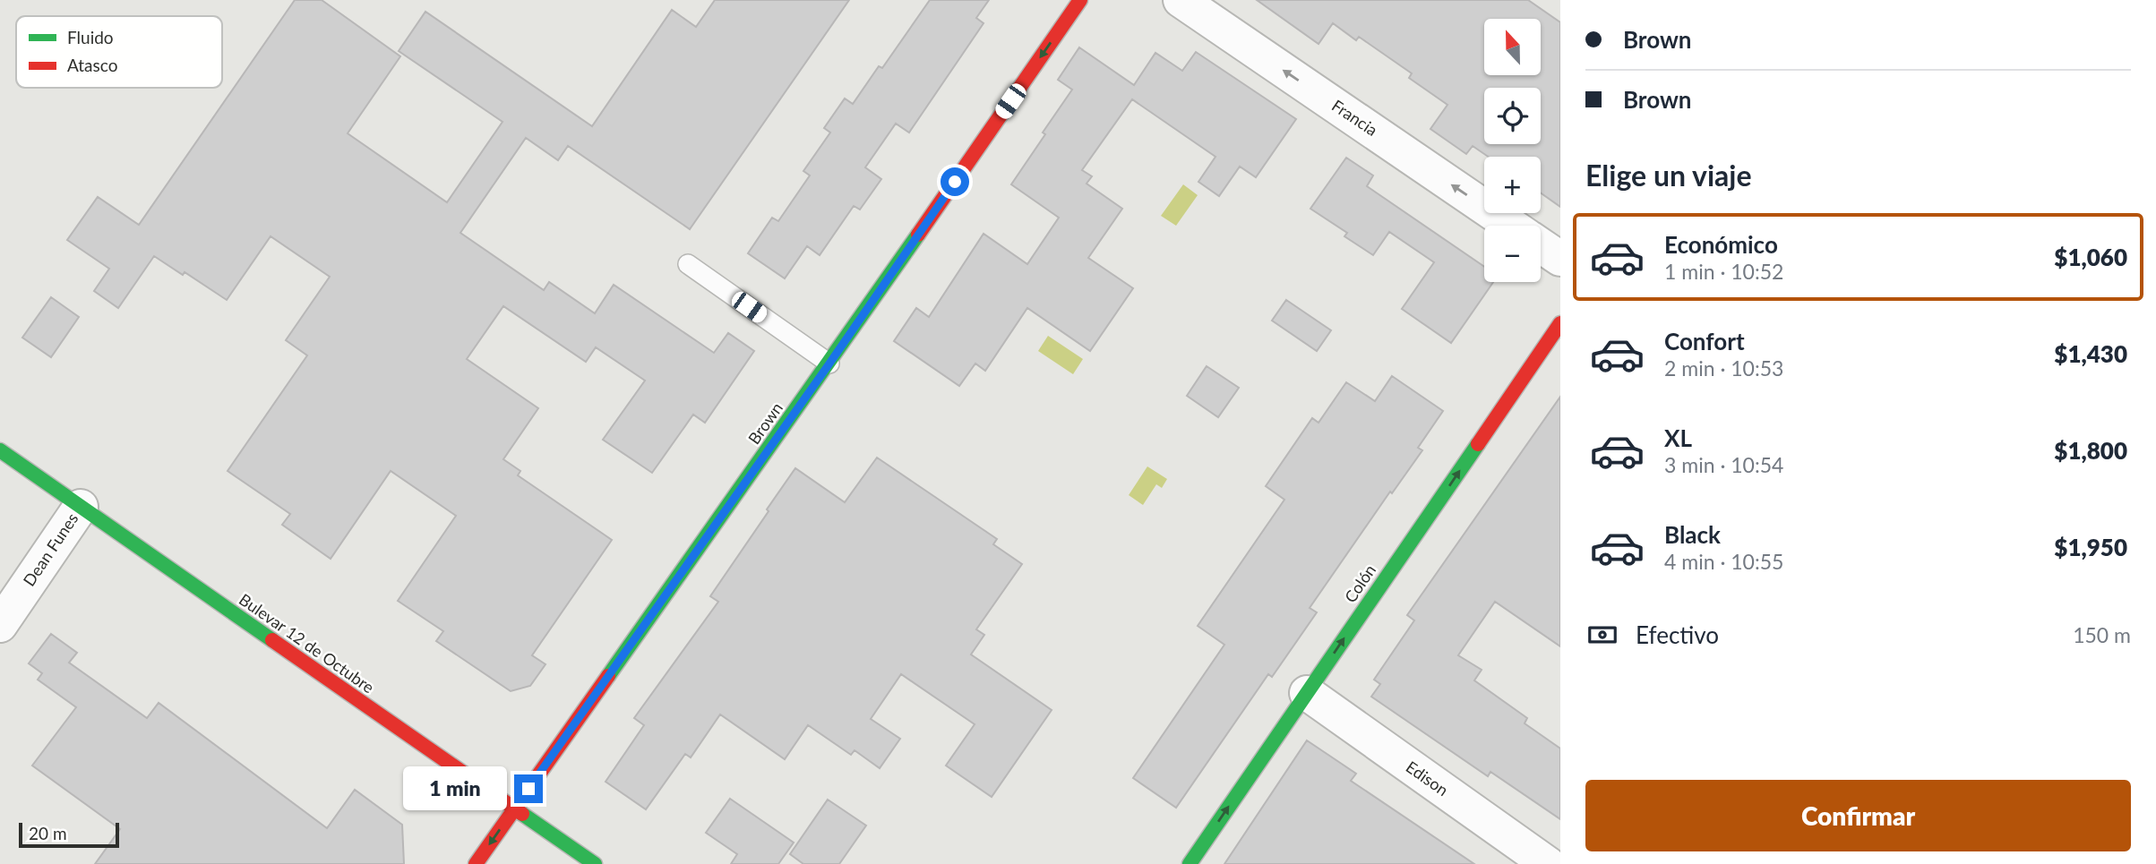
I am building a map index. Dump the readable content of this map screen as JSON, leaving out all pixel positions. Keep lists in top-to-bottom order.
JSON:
{
  "streets": {
    "main road": ["Brown", "Colón", "Bulevar 12 de Octubre"],
    "street": ["Francia", "Dean Funes", "Edison"]
  },
  "crossings": [
    ["Brown", "Bulevar 12 de Octubre"],
    ["Dean Funes", "Bulevar 12 de Octubre"],
    ["Colón", "Edison"]
  ],
  "one_way": ["Francia", "Brown", "Colón"],
  "legend": ["Fluido", "Atasco"],
  "scale_bar": "20 m",
  "north": "top",
  "page": {
    "banner": ["Brown", "Brown"],
    "map_buttons": ["+", "−"],
    "heading": "Elige un viaje",
    "list": [
      {
        "name": "Económico",
        "note": "1 min · 10:52",
        "value": "$1,060"
      },
      {
        "name": "Confort",
        "note": "2 min · 10:53",
        "value": "$1,430"
      },
      {
        "name": "XL",
        "note": "3 min · 10:54",
        "value": "$1,800"
      },
      {
        "name": "Black",
        "note": "4 min · 10:55",
        "value": "$1,950"
      }
    ],
    "pay": ["Efectivo", "150 m"],
    "bubble": "1 min",
    "buttons": "Confirmar",
    "scale": "20 m"
  }
}
